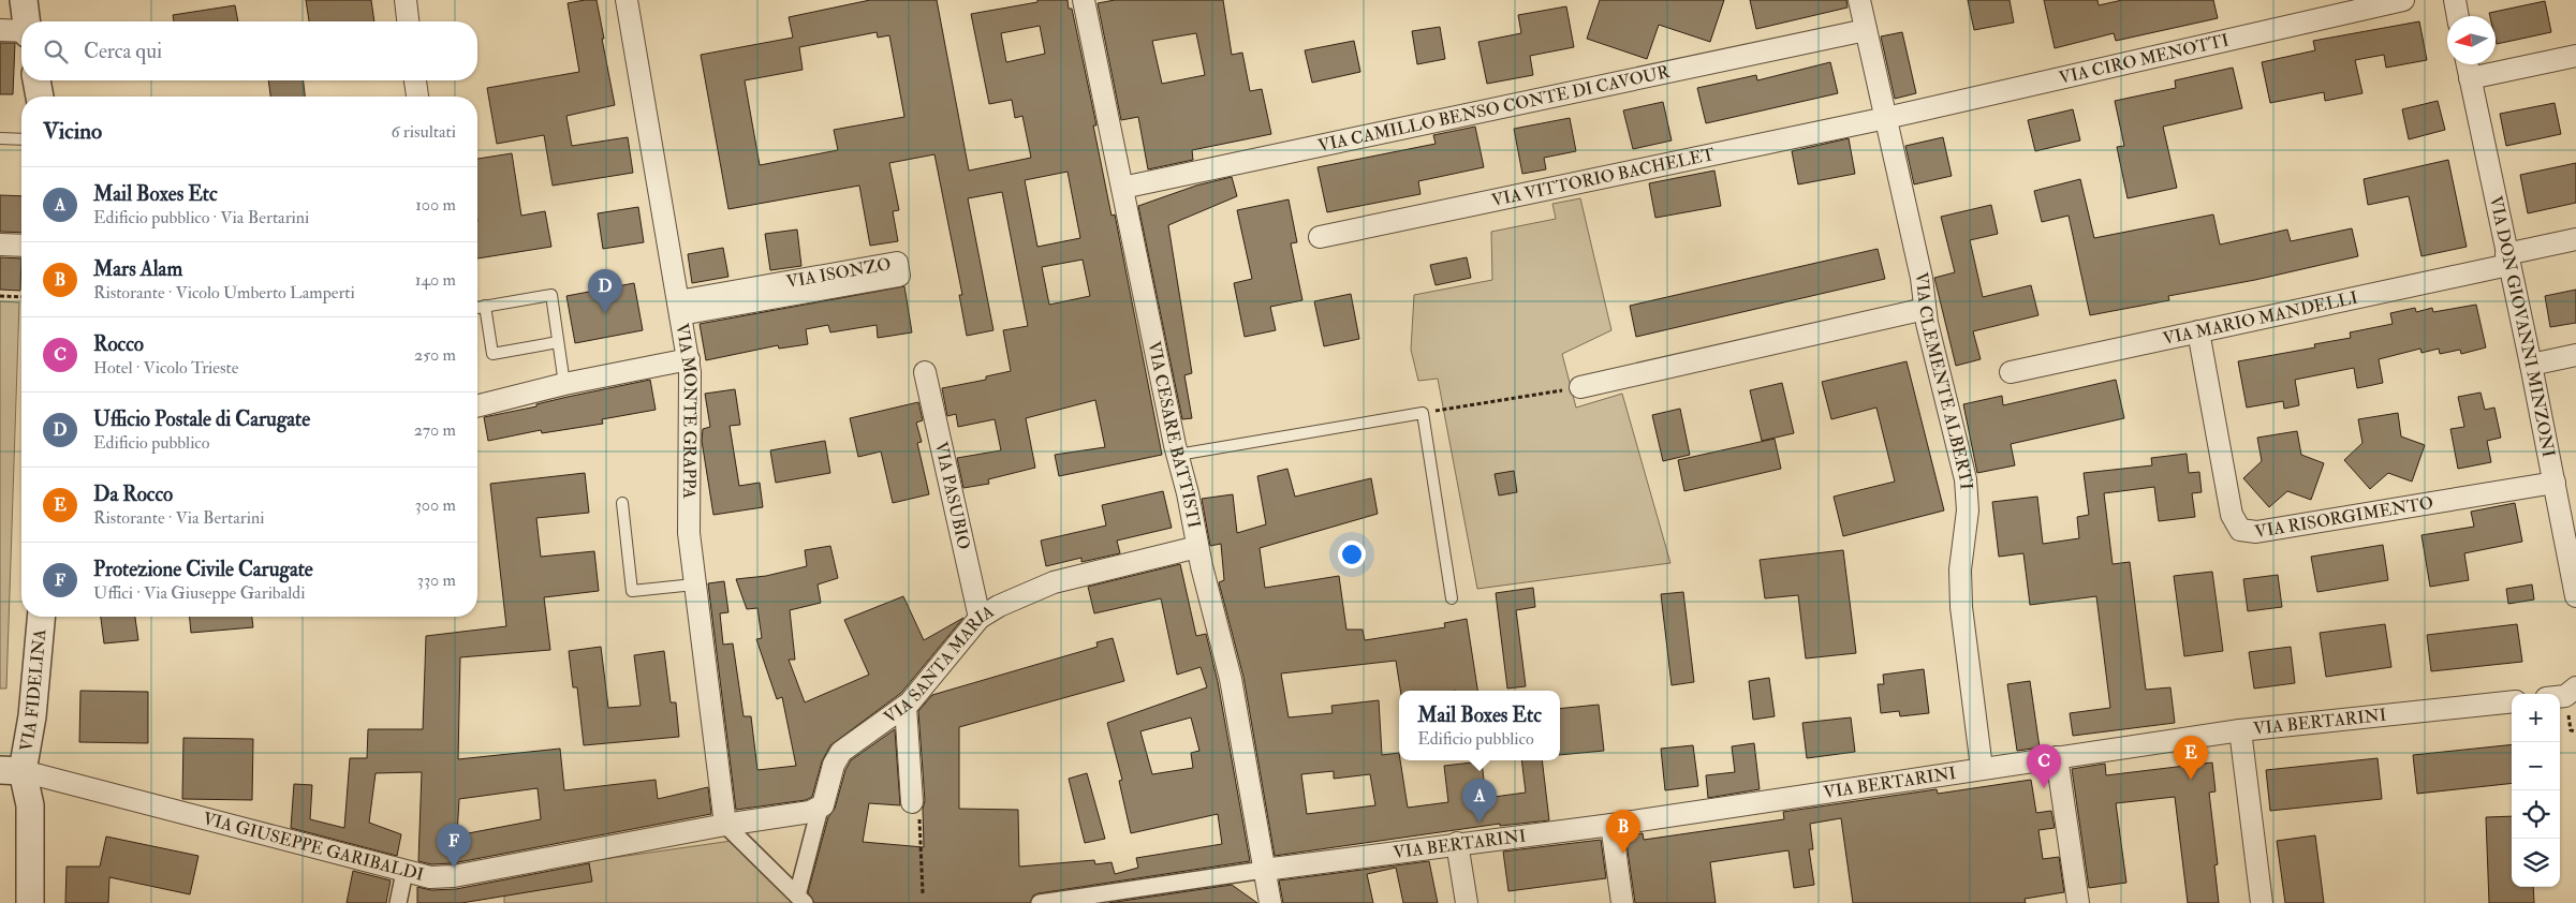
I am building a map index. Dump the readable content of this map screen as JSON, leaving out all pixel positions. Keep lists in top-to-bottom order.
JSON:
{
  "streets": {
    "street": [
      "VIA CIRO MENOTTI",
      "VIA CAMILLO BENSO CONTE DI CAVOUR",
      "VIA VITTORIO BACHELET",
      "VIA ISONZO",
      "VIA MARIO MANDELLI",
      "VIA DON GIOVANNI MINZONI",
      "VIA CLEMENTE ALBERTI",
      "VIA MONTE GRAPPA",
      "VIA CESARE BATTISTI",
      "VIA PASUBIO",
      "VIA RISORGIMENTO",
      "VIA SANTA MARIA",
      "VIA FIDELINA",
      "VIA BERTARINI",
      "VIA GIUSEPPE GARIBALDI"
    ]
  },
  "crossings": [
    ["VIA CIRO MENOTTI", "VIA VITTORIO BACHELET"],
    ["VIA CIRO MENOTTI", "VIA CLEMENTE ALBERTI"],
    ["VIA CAMILLO BENSO CONTE DI CAVOUR", "VIA CLEMENTE ALBERTI"],
    ["VIA CAMILLO BENSO CONTE DI CAVOUR", "VIA CESARE BATTISTI"],
    ["VIA VITTORIO BACHELET", "VIA CLEMENTE ALBERTI"],
    ["VIA ISONZO", "VIA MONTE GRAPPA"],
    ["VIA MARIO MANDELLI", "VIA DON GIOVANNI MINZONI"],
    ["VIA MARIO MANDELLI", "VIA RISORGIMENTO"],
    ["VIA DON GIOVANNI MINZONI", "VIA RISORGIMENTO"],
    ["VIA CLEMENTE ALBERTI", "VIA BERTARINI"],
    ["VIA MONTE GRAPPA", "VIA GIUSEPPE GARIBALDI"],
    ["VIA CESARE BATTISTI", "VIA SANTA MARIA"],
    ["VIA CESARE BATTISTI", "VIA BERTARINI"],
    ["VIA PASUBIO", "VIA SANTA MARIA"],
    ["VIA FIDELINA", "VIA GIUSEPPE GARIBALDI"]
  ],
  "north": "left",
  "page": {
    "search": "Cerca qui",
    "heading": ["Vicino", "6 risultati"],
    "list": [
      {
        "mark": "A",
        "name": "Mail Boxes Etc",
        "note": "Edificio pubblico · Via Bertarini",
        "value": "100 m"
      },
      {
        "mark": "B",
        "name": "Mars Alam",
        "note": "Ristorante · Vicolo Umberto Lamperti",
        "value": "140 m"
      },
      {
        "mark": "C",
        "name": "Rocco",
        "note": "Hotel · Vicolo Trieste",
        "value": "250 m"
      },
      {
        "mark": "D",
        "name": "Ufficio Postale di Carugate",
        "note": "Edificio pubblico",
        "value": "270 m"
      },
      {
        "mark": "E",
        "name": "Da Rocco",
        "note": "Ristorante · Via Bertarini",
        "value": "300 m"
      },
      {
        "mark": "F",
        "name": "Protezione Civile Carugate",
        "note": "Uffici · Via Giuseppe Garibaldi",
        "value": "330 m"
      }
    ],
    "pins": [
      "D",
      "E",
      "C",
      "A",
      "B",
      "F"
    ],
    "popup": ["Mail Boxes Etc", "Edificio pubblico"],
    "map_buttons": ["+", "−"]
  }
}
